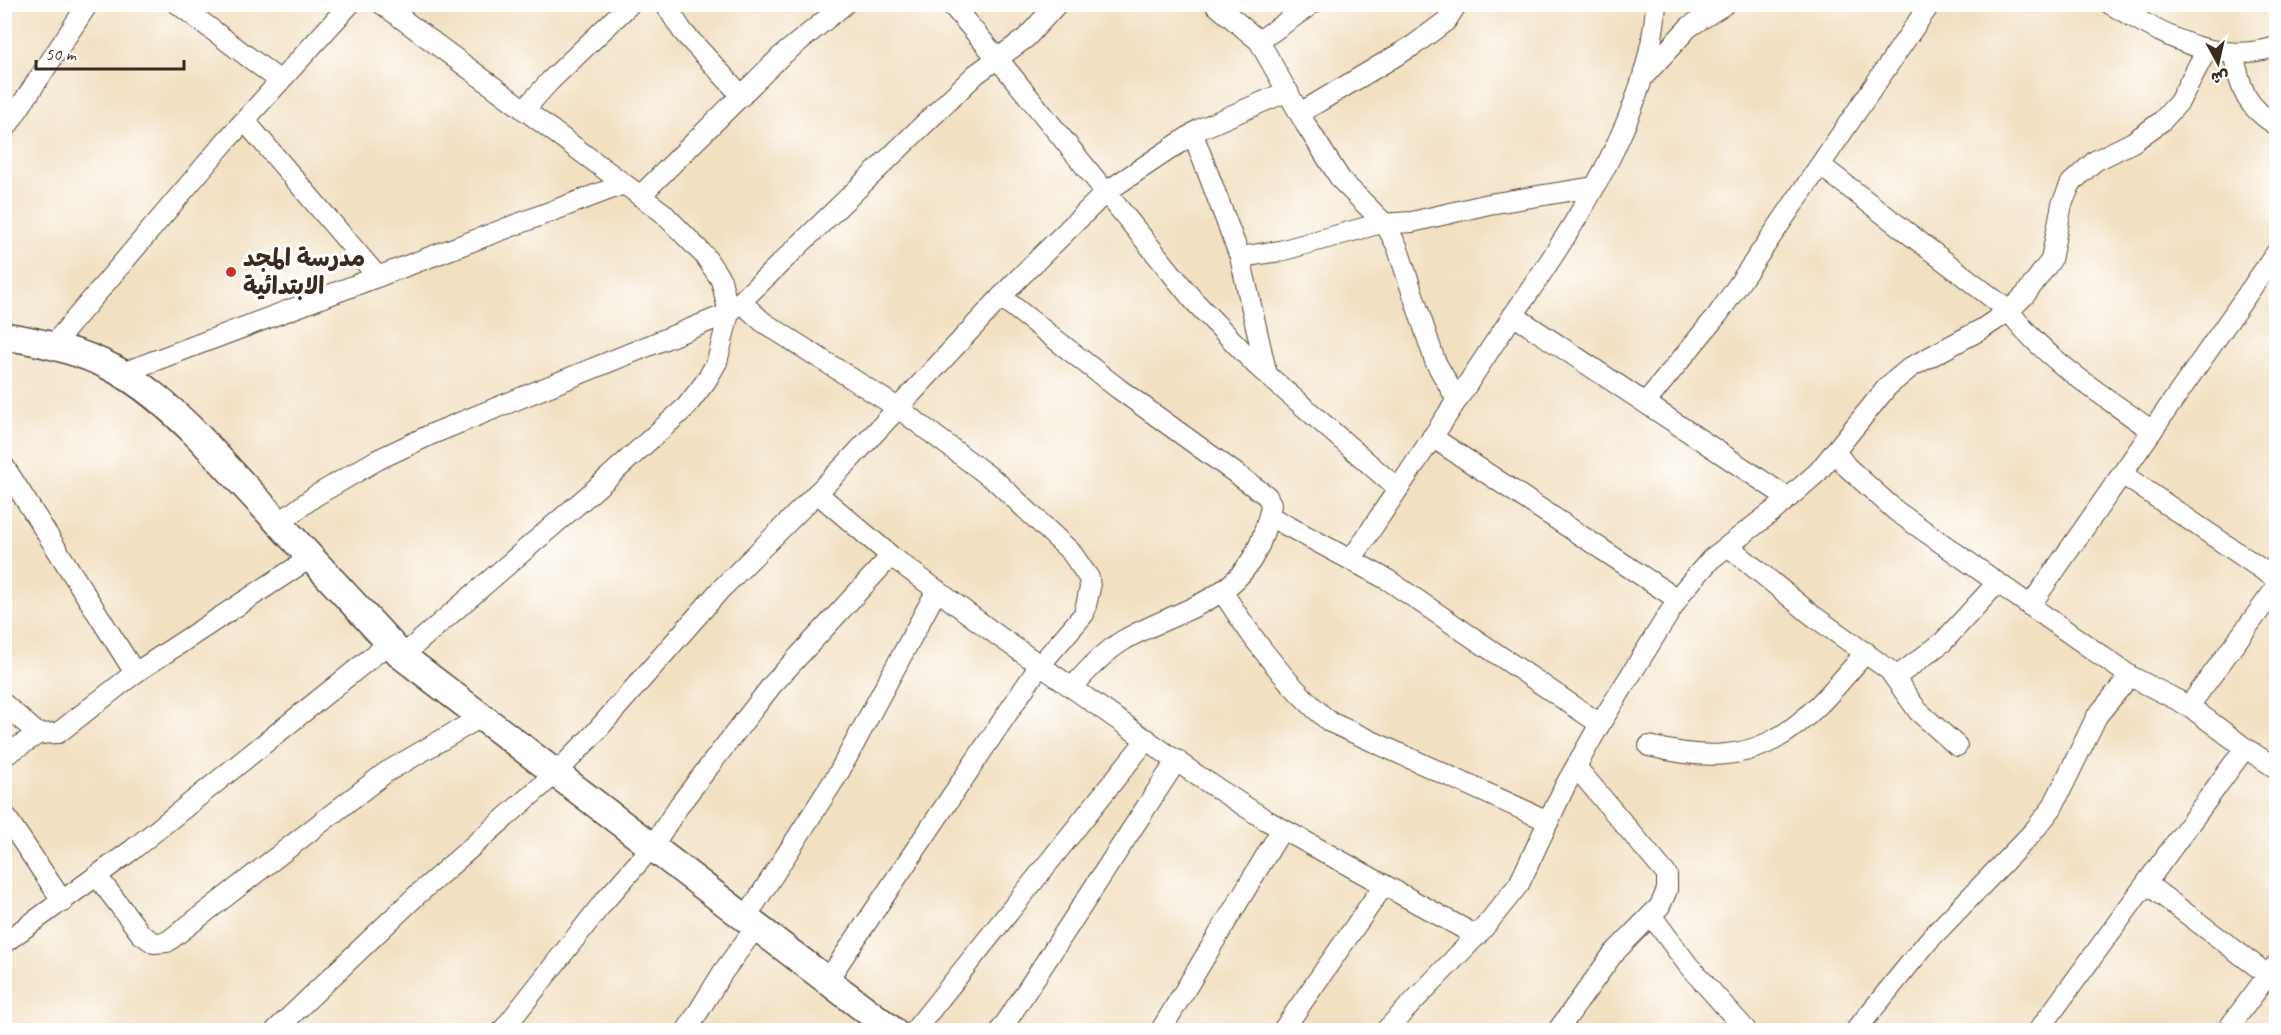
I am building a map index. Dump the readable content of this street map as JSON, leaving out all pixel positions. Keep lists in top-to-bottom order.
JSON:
{
  "places": ["مدرسة المجد الابتدائية"],
  "scale_bar": "50 m",
  "north": "bottom"
}
